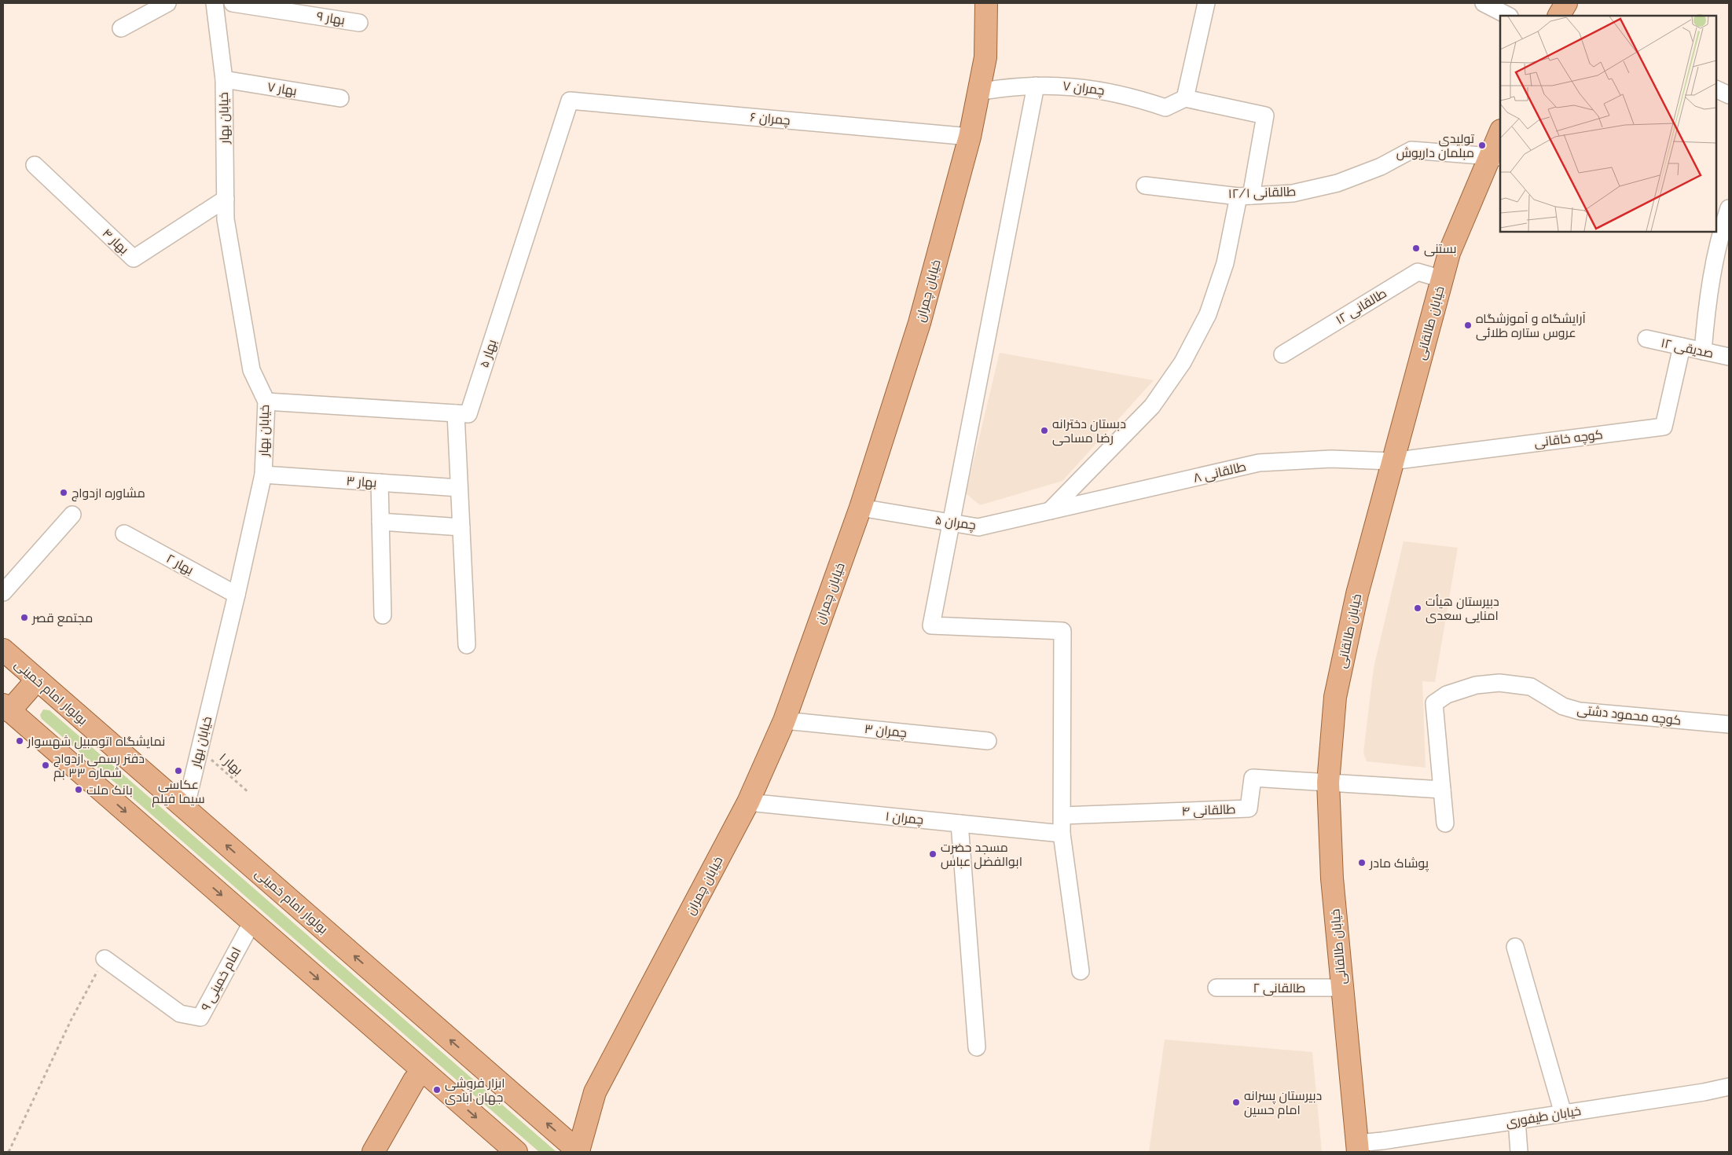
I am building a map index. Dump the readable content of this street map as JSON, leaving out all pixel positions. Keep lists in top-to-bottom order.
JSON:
{
  "streets": {
    "main road": ["خیابان چمران", "خیابان طالقانی", "بولوار امام خمینی"],
    "street": [
      "بهار ۹",
      "چمران ۷",
      "بهار ۷",
      "خیابان بهار",
      "چمران ۶",
      "طالقانی ۱۲/۱",
      "بهار ۴",
      "طالقانی ۱۲",
      "صدیقی ۱۲",
      "بهار ۵",
      "کوچه خاقانی",
      "طالقانی ۸",
      "بهار ۳",
      "چمران ۵",
      "بهار ۲",
      "کوچه محمود دشتی",
      "چمران ۳",
      "طالقانی ۴",
      "چمران ۱",
      "امام خمینی ۹",
      "طالقانی ۲",
      "خیابان طیفوری"
    ],
    "path": ["بهار ۱"]
  },
  "crossings": [
    ["چمران ۷", "خیابان چمران"],
    ["بهار ۷", "خیابان بهار"],
    ["خیابان بهار", "بهار ۴"],
    ["خیابان بهار", "بهار ۵"],
    ["خیابان بهار", "بهار ۳"],
    ["خیابان بهار", "بهار ۲"],
    ["خیابان بهار", "بولوار امام خمینی"],
    ["خیابان بهار", "بهار ۱"],
    ["چمران ۶", "خیابان چمران"],
    ["چمران ۶", "بهار ۵"],
    ["طالقانی ۱۲/۱", "خیابان طالقانی"],
    ["خیابان چمران", "چمران ۵"],
    ["خیابان چمران", "بولوار امام خمینی"],
    ["خیابان چمران", "چمران ۳"],
    ["خیابان چمران", "چمران ۱"],
    ["طالقانی ۱۲", "خیابان طالقانی"],
    ["خیابان طالقانی", "کوچه خاقانی"],
    ["خیابان طالقانی", "طالقانی ۸"],
    ["خیابان طالقانی", "طالقانی ۴"],
    ["خیابان طالقانی", "طالقانی ۲"],
    ["خیابان طالقانی", "خیابان طیفوری"],
    ["صدیقی ۱۲", "کوچه خاقانی"],
    ["کوچه خاقانی", "طالقانی ۸"],
    ["طالقانی ۸", "چمران ۵"]
  ],
  "places": [
    "تولیدی مبلمان داریوش",
    "بستنی",
    "آرایشگاه و آموزشگاه عروس ستاره طلائی",
    "دبستان دخترانه رضا مساحی",
    "مشاوره ازدواج",
    "دبیرستان هیأت امنایی سعدی",
    "مجتمع قصر",
    "نمایشگاه اتومبیل شهسوار",
    "دفتر رسمی ازدواج شماره ۳۳ بم",
    "عکاسی سیما فیلم",
    "بانک ملت",
    "مسجد حضرت ابوالفضل عباس",
    "پوشاک مادر",
    "ابزار فروشی جهان آبادی",
    "دبیرستان پسرانه امام حسین"
  ]
}
